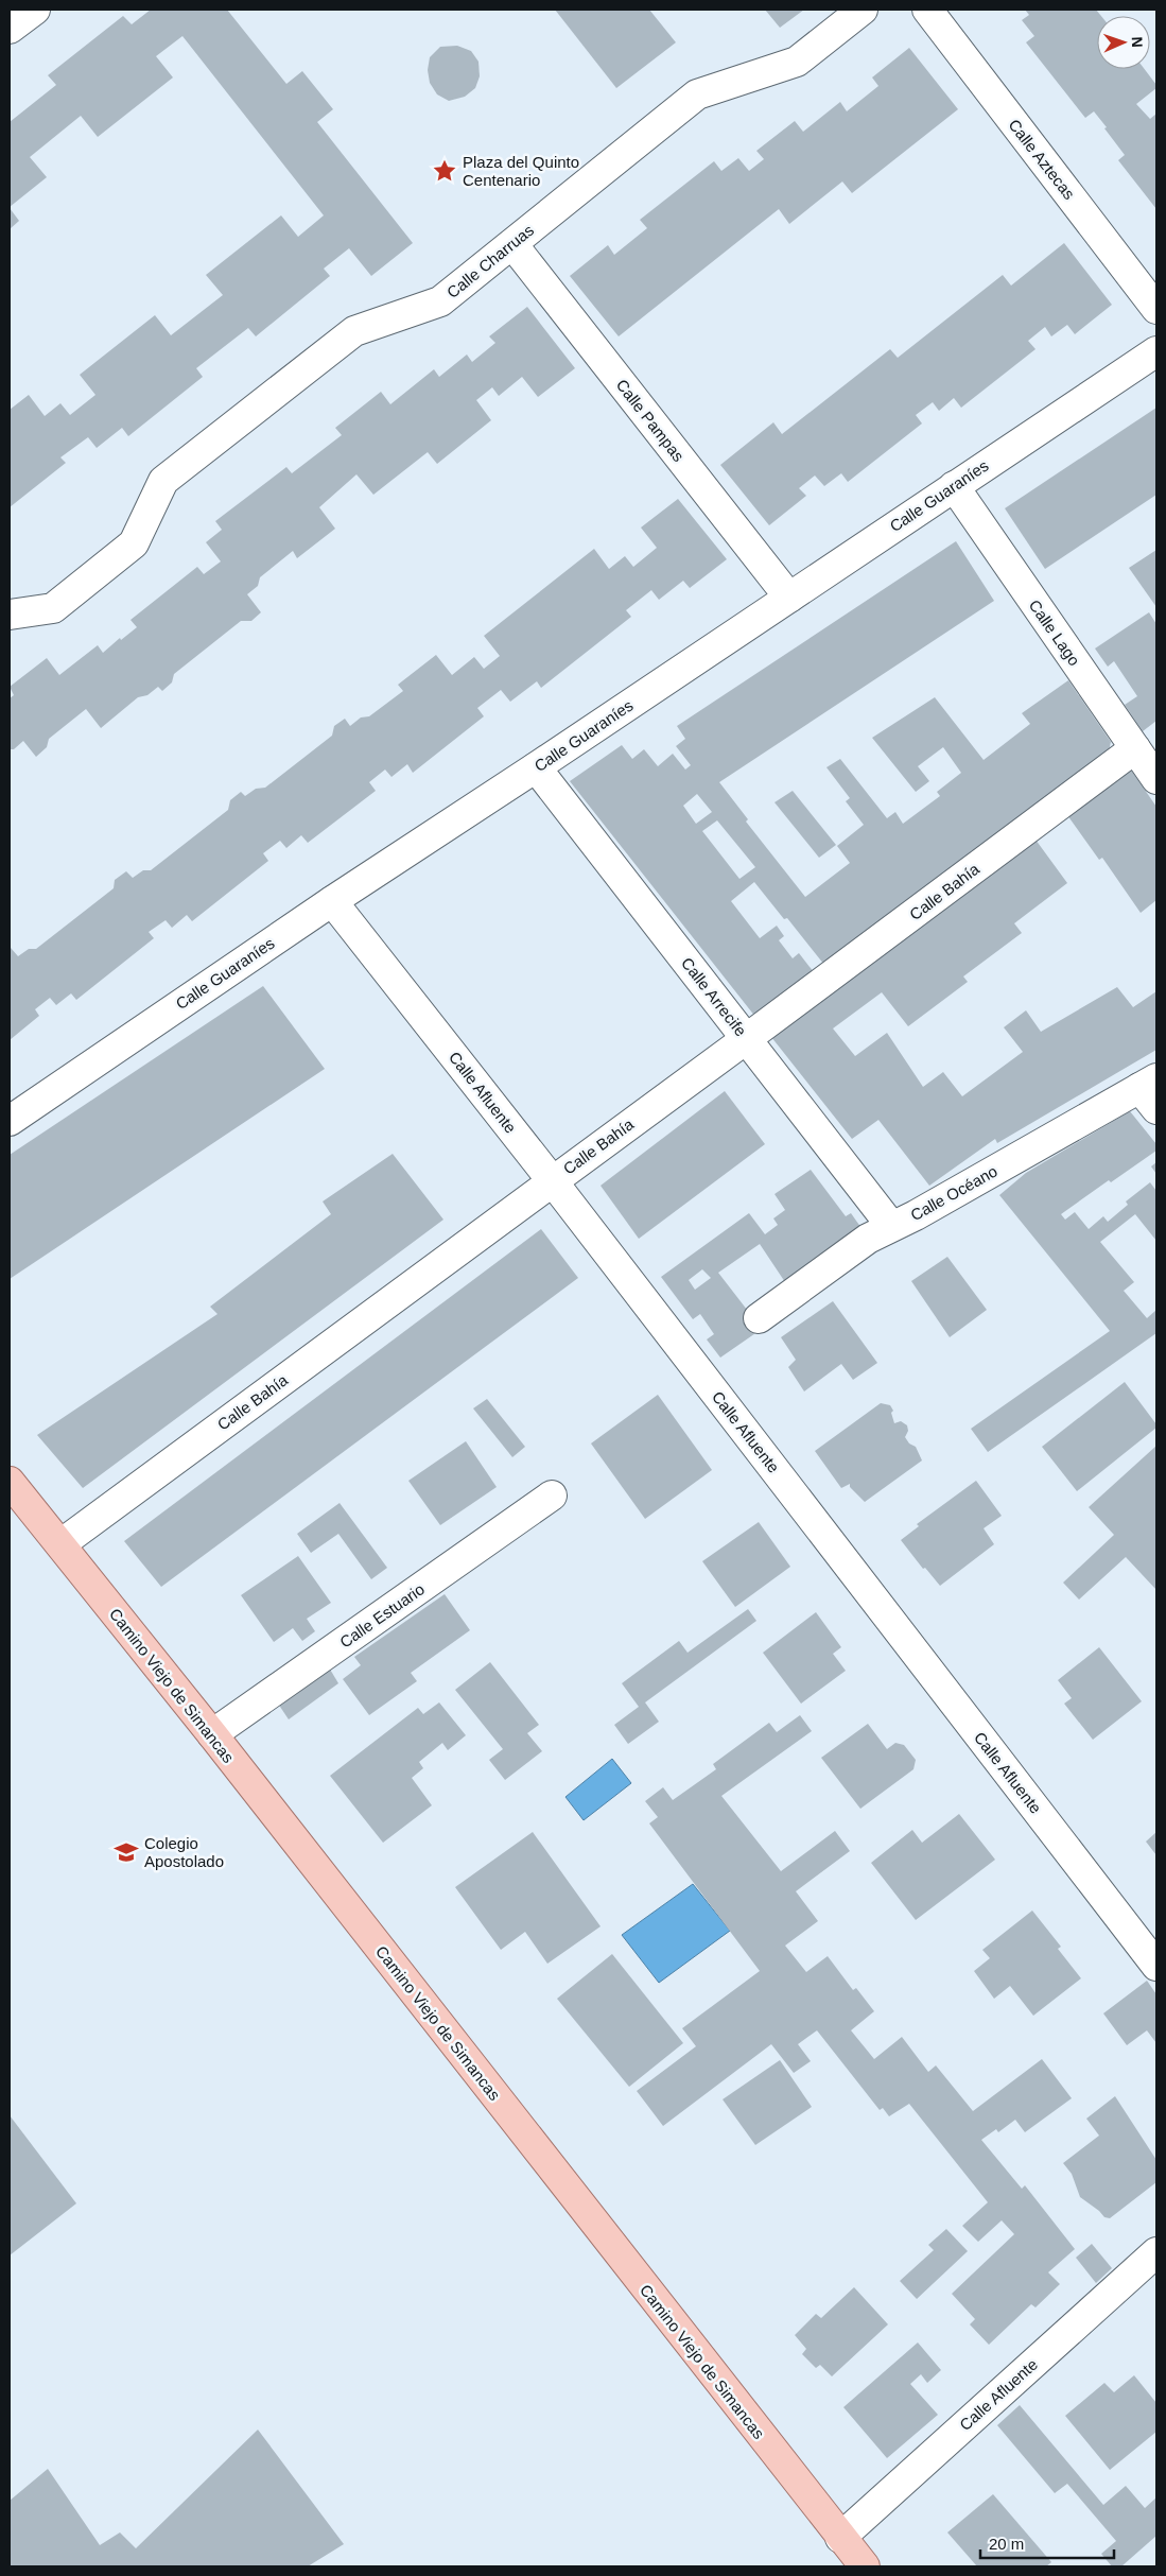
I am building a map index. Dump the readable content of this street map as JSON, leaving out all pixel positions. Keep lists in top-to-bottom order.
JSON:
{
  "streets": {
    "main road": ["Camino Viejo de Simancas"],
    "street": [
      "Calle Aztecas",
      "Calle Charruas",
      "Calle Pampas",
      "Calle Guaraníes",
      "Calle Lago",
      "Calle Bahía",
      "Calle Arrecife",
      "Calle Afluente",
      "Calle Océano",
      "Calle Estuario"
    ]
  },
  "crossings": [
    ["Calle Charruas", "Calle Pampas"],
    ["Calle Pampas", "Calle Guaraníes"],
    ["Calle Guaraníes", "Calle Lago"],
    ["Calle Guaraníes", "Calle Arrecife"],
    ["Calle Guaraníes", "Calle Afluente"],
    ["Calle Lago", "Calle Bahía"],
    ["Calle Bahía", "Calle Arrecife"],
    ["Calle Bahía", "Calle Afluente"],
    ["Calle Bahía", "Camino Viejo de Simancas"],
    ["Calle Arrecife", "Calle Océano"],
    ["Calle Afluente", "Camino Viejo de Simancas"],
    ["Calle Estuario", "Camino Viejo de Simancas"]
  ],
  "places": {
    "place": ["Plaza del Quinto Centenario"],
    "school or university": ["Colegio Apostolado"]
  },
  "scale_bar": "20 m",
  "north": "right"
}
